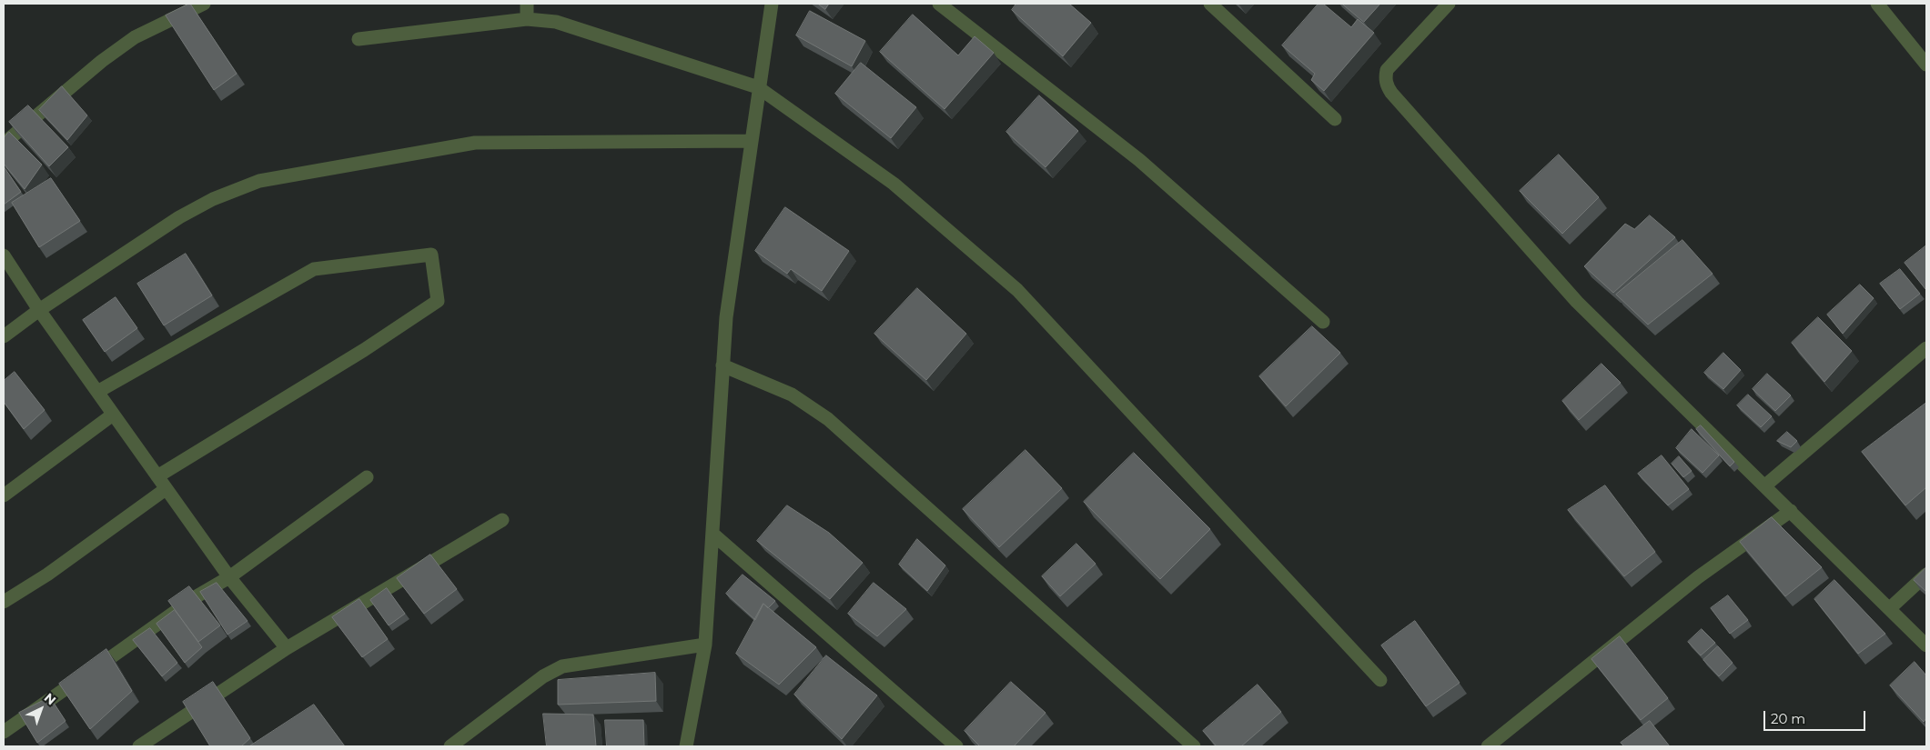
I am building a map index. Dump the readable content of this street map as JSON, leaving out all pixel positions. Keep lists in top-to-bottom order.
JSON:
{
  "scale_bar": "20 m",
  "north": "top right"
}
